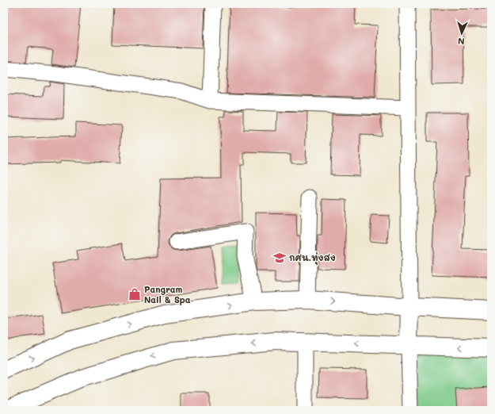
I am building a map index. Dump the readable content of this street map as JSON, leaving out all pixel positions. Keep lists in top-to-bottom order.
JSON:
{
  "places": {
    "school or university": ["กศน.ทุ่งสง"],
    "shop": ["Pangram Nail & Spa"]
  },
  "north": "bottom"
}
